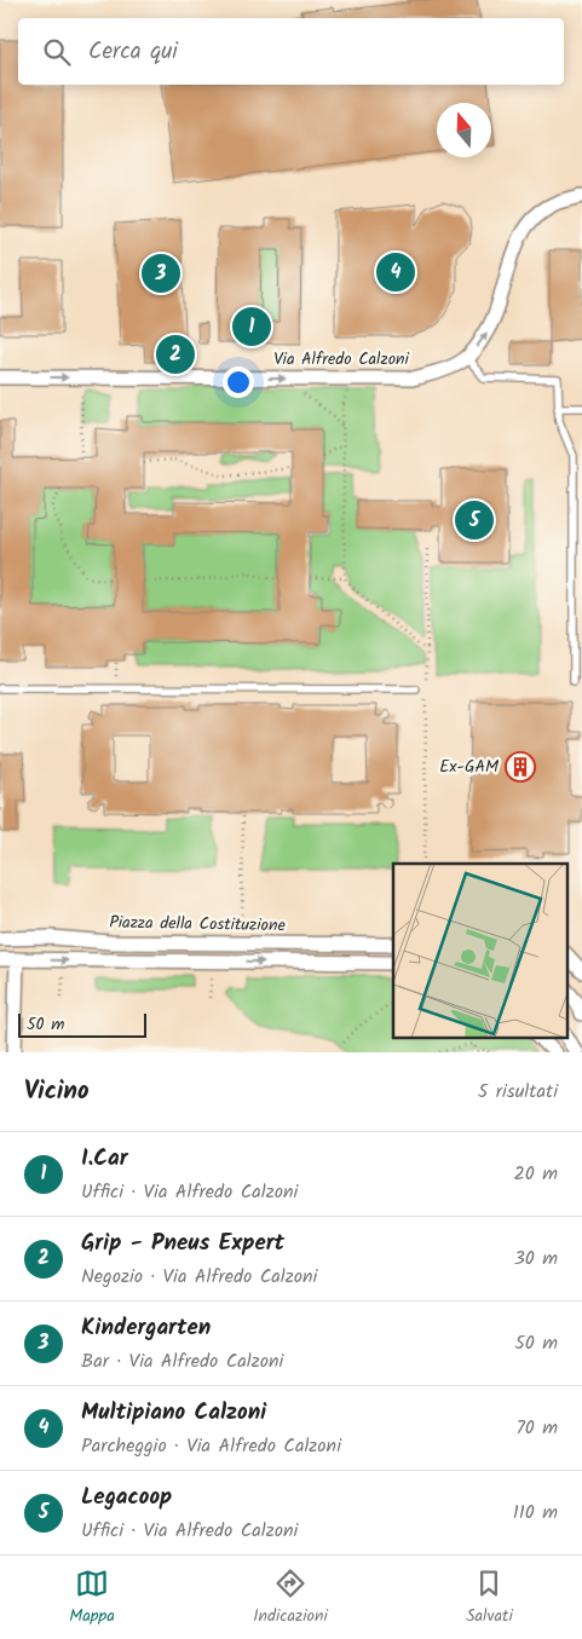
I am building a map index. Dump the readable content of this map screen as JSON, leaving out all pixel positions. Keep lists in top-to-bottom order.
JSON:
{
  "streets": {
    "street": ["Via Alfredo Calzoni", "Piazza della Costituzione"]
  },
  "one_way": ["Via Alfredo Calzoni"],
  "places": {
    "building": ["Ex-GAM"]
  },
  "scale_bar": "50 m",
  "north": "top",
  "page": {
    "search": "Cerca qui",
    "pins": [
      "4",
      "3",
      "1",
      "2",
      "5"
    ],
    "scale": "50 m",
    "heading": ["Vicino", "5 risultati"],
    "list": [
      {
        "mark": "1",
        "name": "I.Car",
        "note": "Uffici · Via Alfredo Calzoni",
        "value": "20 m"
      },
      {
        "mark": "2",
        "name": "Grip - Pneus Expert",
        "note": "Negozio · Via Alfredo Calzoni",
        "value": "30 m"
      },
      {
        "mark": "3",
        "name": "Kindergarten",
        "note": "Bar · Via Alfredo Calzoni",
        "value": "50 m"
      },
      {
        "mark": "4",
        "name": "Multipiano Calzoni",
        "note": "Parcheggio · Via Alfredo Calzoni",
        "value": "70 m"
      },
      {
        "mark": "5",
        "name": "Legacoop",
        "note": "Uffici · Via Alfredo Calzoni",
        "value": "110 m"
      }
    ],
    "nav": ["Mappa", "Indicazioni", "Salvati"]
  }
}
